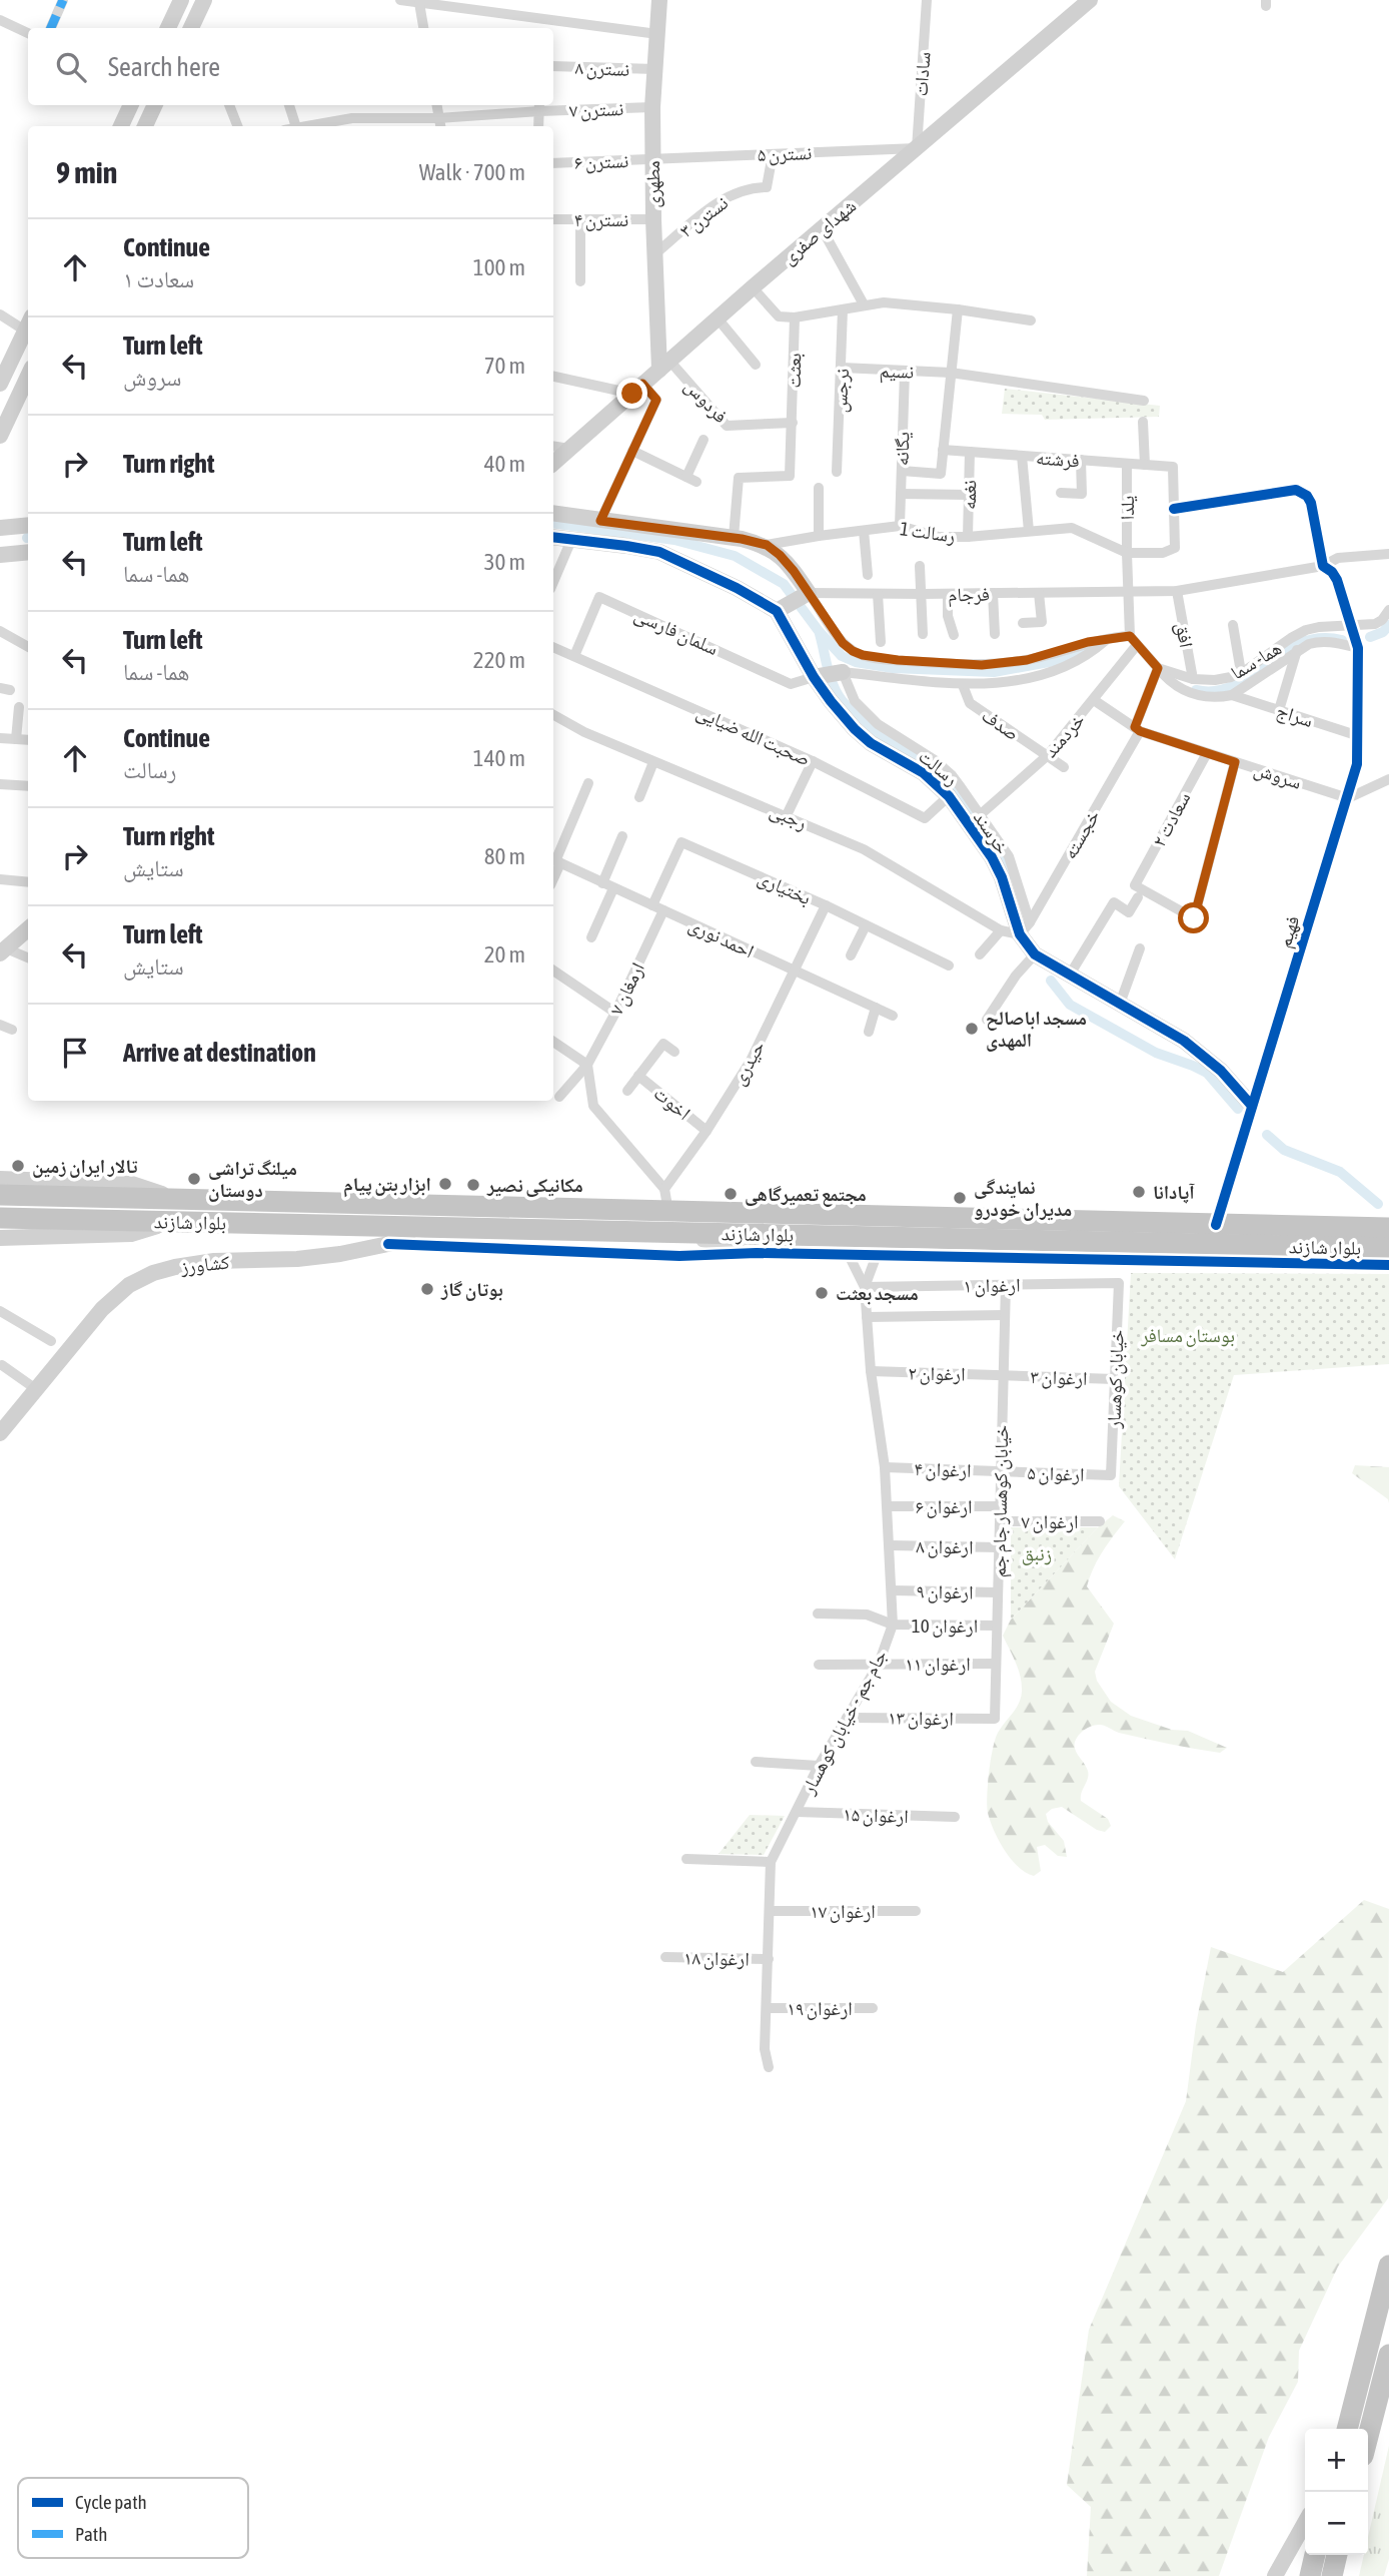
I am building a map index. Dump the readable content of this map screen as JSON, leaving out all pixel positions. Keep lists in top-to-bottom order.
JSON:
{
  "streets": {
    "highway": ["بلوار شازند"],
    "street": [
      "نسترن ۸",
      "سادات",
      "نسترن ۷",
      "نسترن ۵",
      "نسترن ۶",
      "مطهری",
      "نسترن ۳",
      "نسترن ۴",
      "شهدای صفری",
      "بعثت",
      "نسیم",
      "نرجس",
      "فردوس",
      "یگانه",
      "فرشته",
      "نغمه",
      "یلدا",
      "رسالت 1",
      "فرجام",
      "سلمان فارسی",
      "افق",
      "هما- سما",
      "سراج",
      "صدف",
      "صحبت الله ضیایی",
      "خردمند",
      "رسالت",
      "سروش",
      "رجبی",
      "سعادت ۲",
      "خرسند",
      "خجسته",
      "بختیاری",
      "فهیم",
      "احمد نوری",
      "ارمغان ۷",
      "حیدری",
      "اخوت",
      "کشاورز",
      "ارغوان ۱",
      "ارغوان ۲",
      "ارغوان ۳",
      "خیابان کوهسار",
      "ارغوان ۴",
      "ارغوان ۵",
      "خیابان کوهسار جام جم",
      "ارغوان ۶",
      "ارغوان ۷",
      "ارغوان ۸",
      "ارغوان ۹",
      "ارغوان 10",
      "ارغوان ۱۱",
      "ارغوان ۱۳",
      "جام جم - خیابان کوهسار",
      "ارغوان ۱۵",
      "ارغوان ۱۷",
      "ارغوان ۱۸",
      "ارغوان ۱۹"
    ]
  },
  "crossings": [
    ["نسترن ۸", "مطهری"],
    ["سادات", "نسترن ۵"],
    ["سادات", "شهدای صفری"],
    ["نسترن ۷", "مطهری"],
    ["نسترن ۵", "نسترن ۶"],
    ["نسترن ۵", "مطهری"],
    ["نسترن ۵", "نسترن ۳"],
    ["نسترن ۵", "شهدای صفری"],
    ["نسترن ۶", "مطهری"],
    ["مطهری", "نسترن ۳"],
    ["مطهری", "نسترن ۴"],
    ["مطهری", "شهدای صفری"],
    ["مطهری", "فردوس"],
    ["شهدای صفری", "فردوس"],
    ["بعثت", "فردوس"],
    ["نسیم", "نرجس"],
    ["نسیم", "یگانه"],
    ["یگانه", "رسالت 1"],
    ["فرشته", "نغمه"],
    ["فرشته", "یلدا"],
    ["نغمه", "رسالت 1"],
    ["یلدا", "رسالت 1"],
    ["یلدا", "فرجام"],
    ["یلدا", "خردمند"],
    ["فرجام", "افق"],
    ["سلمان فارسی", "صحبت الله ضیایی"],
    ["سلمان فارسی", "رسالت"],
    ["افق", "هما- سما"],
    ["هما- سما", "خجسته"],
    ["هما- سما", "فهیم"],
    ["سراج", "فهیم"],
    ["صدف", "خردمند"],
    ["صحبت الله ضیایی", "رسالت"],
    ["صحبت الله ضیایی", "خرسند"],
    ["خردمند", "سروش"],
    ["خردمند", "خرسند"],
    ["رسالت", "رجبی"],
    ["رسالت", "خرسند"],
    ["رسالت", "خجسته"],
    ["رسالت", "فهیم"],
    ["سروش", "سعادت ۲"],
    ["سروش", "خجسته"],
    ["سروش", "فهیم"],
    ["رجبی", "خرسند"],
    ["رجبی", "خجسته"],
    ["خرسند", "خجسته"],
    ["بختیاری", "احمد نوری"],
    ["بختیاری", "حیدری"],
    ["فهیم", "بلوار شازند"],
    ["احمد نوری", "ارمغان ۷"],
    ["احمد نوری", "حیدری"],
    ["حیدری", "اخوت"],
    ["بلوار شازند", "کشاورز"],
    ["ارغوان ۱", "خیابان کوهسار"],
    ["ارغوان ۱", "خیابان کوهسار جام جم"],
    ["ارغوان ۱", "جام جم - خیابان کوهسار"],
    ["ارغوان ۲", "ارغوان ۳"],
    ["ارغوان ۲", "خیابان کوهسار جام جم"],
    ["ارغوان ۲", "جام جم - خیابان کوهسار"],
    ["ارغوان ۳", "خیابان کوهسار"],
    ["ارغوان ۳", "خیابان کوهسار جام جم"],
    ["خیابان کوهسار", "ارغوان ۵"],
    ["ارغوان ۴", "ارغوان ۵"],
    ["ارغوان ۴", "خیابان کوهسار جام جم"],
    ["ارغوان ۴", "جام جم - خیابان کوهسار"],
    ["ارغوان ۵", "خیابان کوهسار جام جم"],
    ["خیابان کوهسار جام جم", "ارغوان ۶"],
    ["خیابان کوهسار جام جم", "ارغوان ۷"],
    ["خیابان کوهسار جام جم", "ارغوان ۸"],
    ["خیابان کوهسار جام جم", "ارغوان ۹"],
    ["خیابان کوهسار جام جم", "ارغوان 10"],
    ["خیابان کوهسار جام جم", "ارغوان ۱۱"],
    ["خیابان کوهسار جام جم", "ارغوان ۱۳"],
    ["ارغوان ۶", "جام جم - خیابان کوهسار"],
    ["ارغوان ۸", "جام جم - خیابان کوهسار"],
    ["ارغوان ۹", "جام جم - خیابان کوهسار"],
    ["ارغوان 10", "جام جم - خیابان کوهسار"],
    ["ارغوان ۱۱", "جام جم - خیابان کوهسار"],
    ["ارغوان ۱۳", "جام جم - خیابان کوهسار"],
    ["جام جم - خیابان کوهسار", "ارغوان ۱۵"],
    ["جام جم - خیابان کوهسار", "ارغوان ۱۷"],
    ["جام جم - خیابان کوهسار", "ارغوان ۱۸"],
    ["جام جم - خیابان کوهسار", "ارغوان ۱۹"]
  ],
  "parks": ["بوستان مسافر", "زنبق"],
  "places": [
    "مسجد اباصالح المهدی",
    "تالار ایران زمین",
    "میلنگ تراشی دوستان",
    "ابزار بتن پیام",
    "مکانیکی نصیر",
    "آپادانا",
    "مجتمع تعمیرگاهی",
    "نمایندگی مدیران خودرو",
    "بوتان گاز",
    "مسجد بعثت"
  ],
  "legend": ["Cycle path", "Path"],
  "page": {
    "search": "Search here",
    "heading": ["9 min", "Walk · 700 m"],
    "list": [
      ["Continue", "سعادت ۱", "100 m"],
      ["Turn left", "سروش", "70 m"],
      ["Turn right", "40 m"],
      ["Turn left", "هما- سما", "30 m"],
      ["Turn left", "هما- سما", "220 m"],
      ["Continue", "رسالت", "140 m"],
      ["Turn right", "ستایش", "80 m"],
      ["Turn left", "ستایش", "20 m"],
      "Arrive at destination"
    ],
    "map_buttons": ["+", "−"]
  }
}
